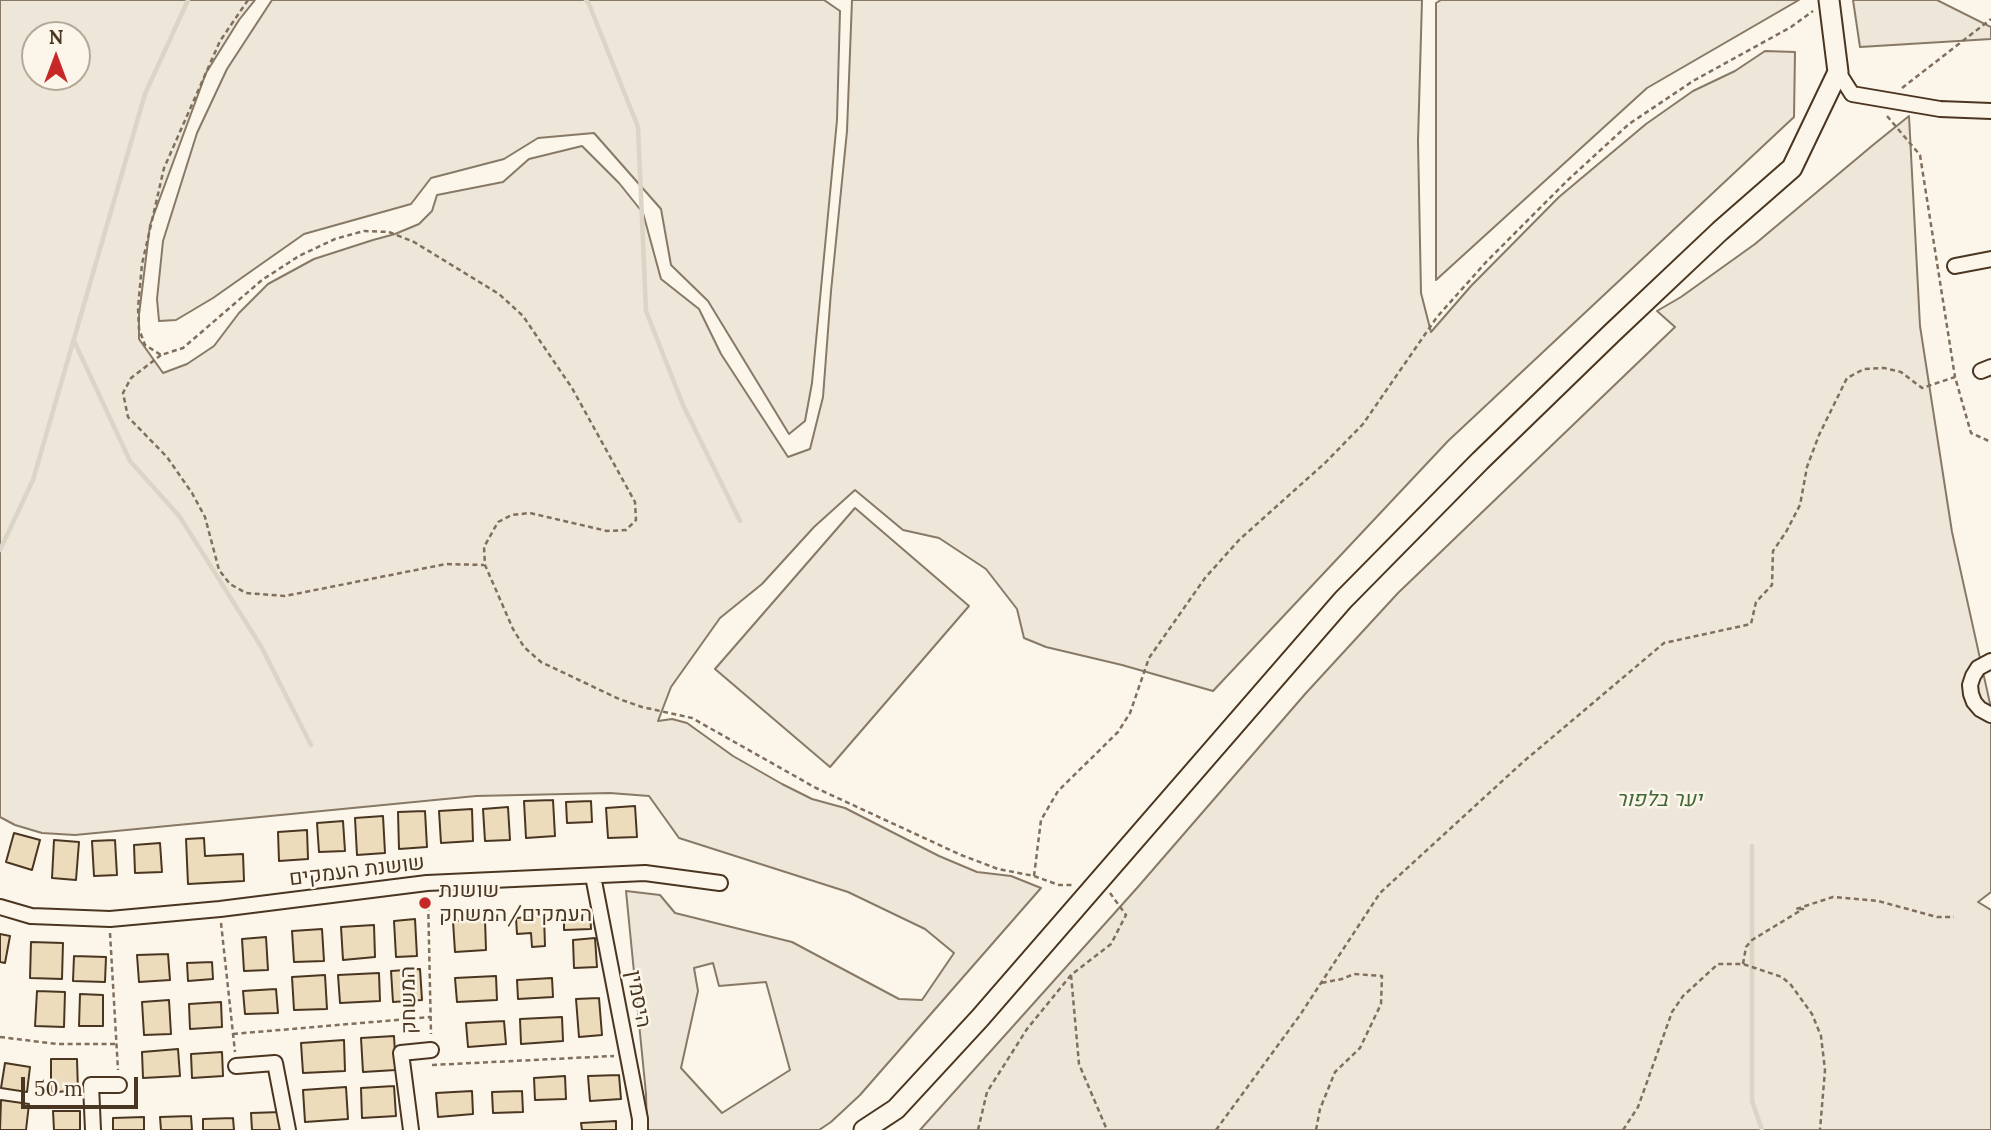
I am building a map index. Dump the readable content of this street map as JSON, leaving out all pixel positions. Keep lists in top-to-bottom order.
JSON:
{
  "streets": {
    "street": ["שושנת העמקים", "היסמין", "המשחק"]
  },
  "crossings": [
    ["שושנת העמקים", "היסמין"],
    ["שושנת העמקים", "המשחק"]
  ],
  "parks": ["יער בלפור"],
  "places": ["שושנת העמקים/המשחק"],
  "scale_bar": "50 m",
  "north": "top"
}
